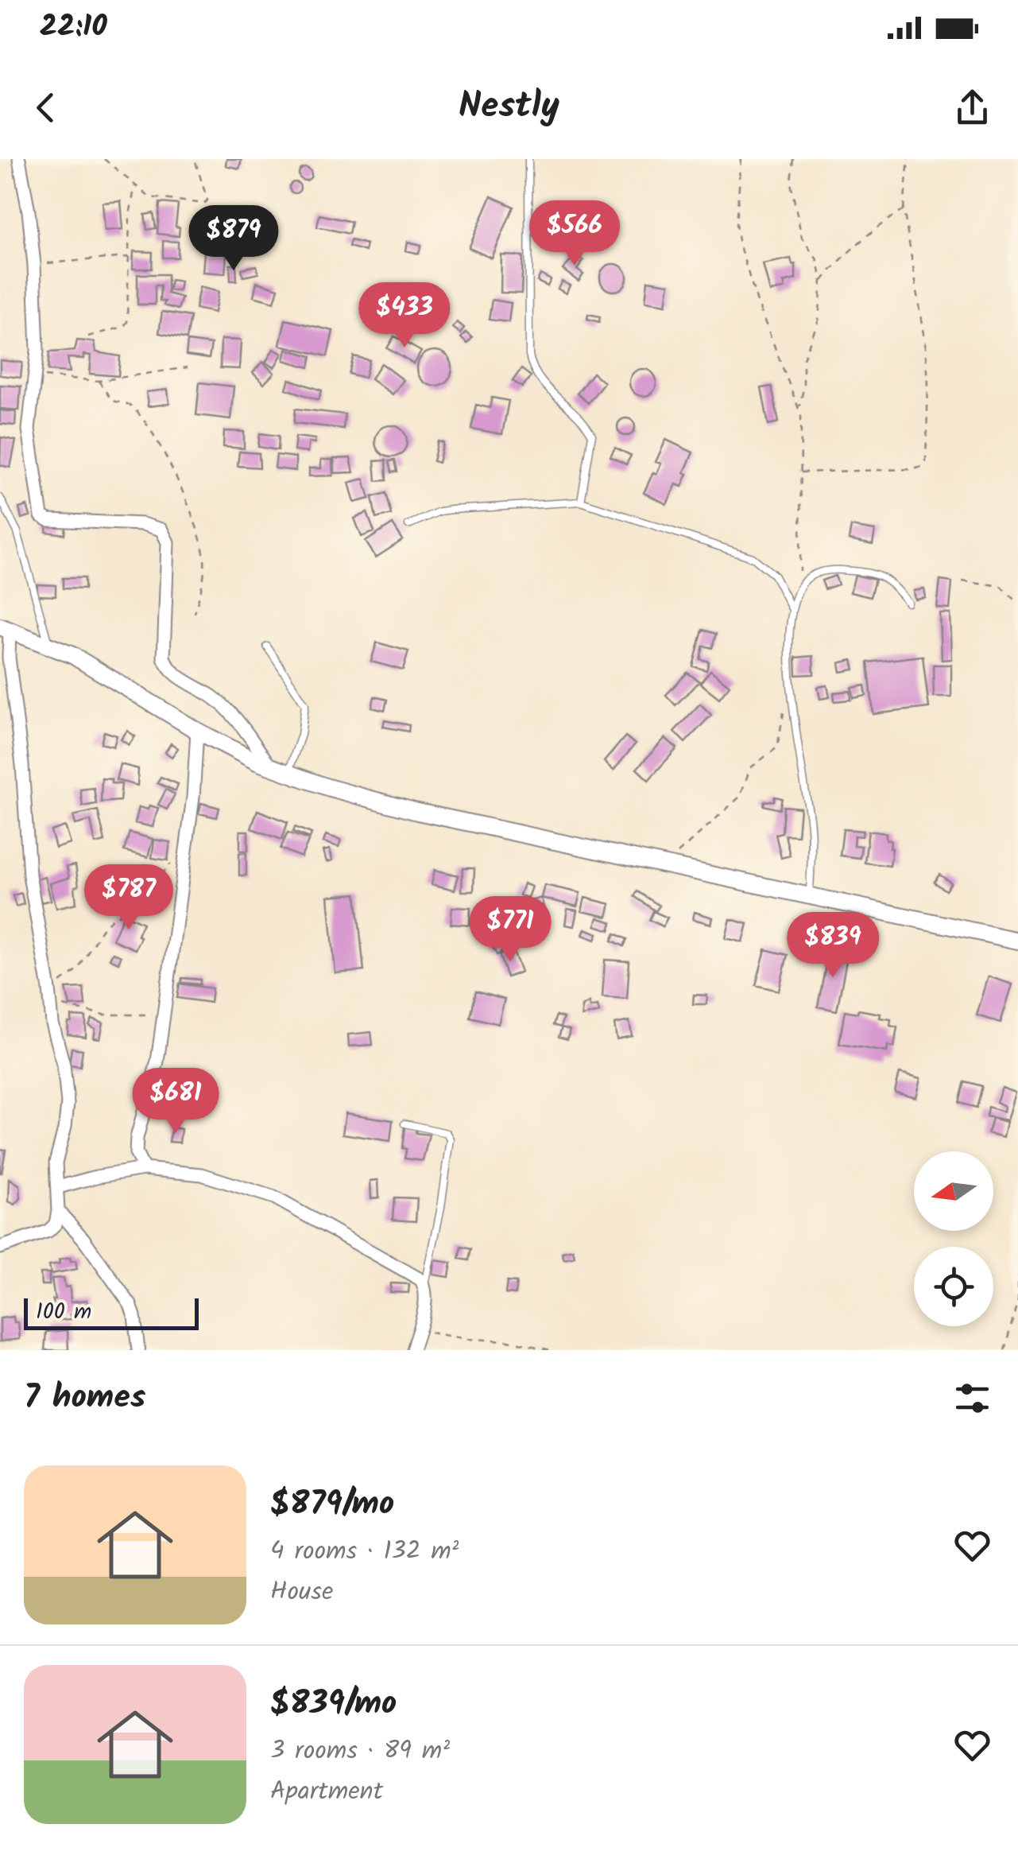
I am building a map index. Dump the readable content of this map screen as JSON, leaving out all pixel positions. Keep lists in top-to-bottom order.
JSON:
{
  "scale_bar": "100 m",
  "north": "left",
  "page": {
    "status": "22:10",
    "header": "Nestly",
    "price": [
      "$566",
      "$879",
      "$433",
      "$787",
      "$771",
      "$839",
      "$681"
    ],
    "scale": "100 m",
    "heading": "7 homes",
    "list": [
      {
        "name": "$879/mo",
        "note": "4 rooms · 132 m² · House"
      },
      {
        "name": "$839/mo",
        "note": "3 rooms · 89 m² · Apartment"
      }
    ]
  }
}
